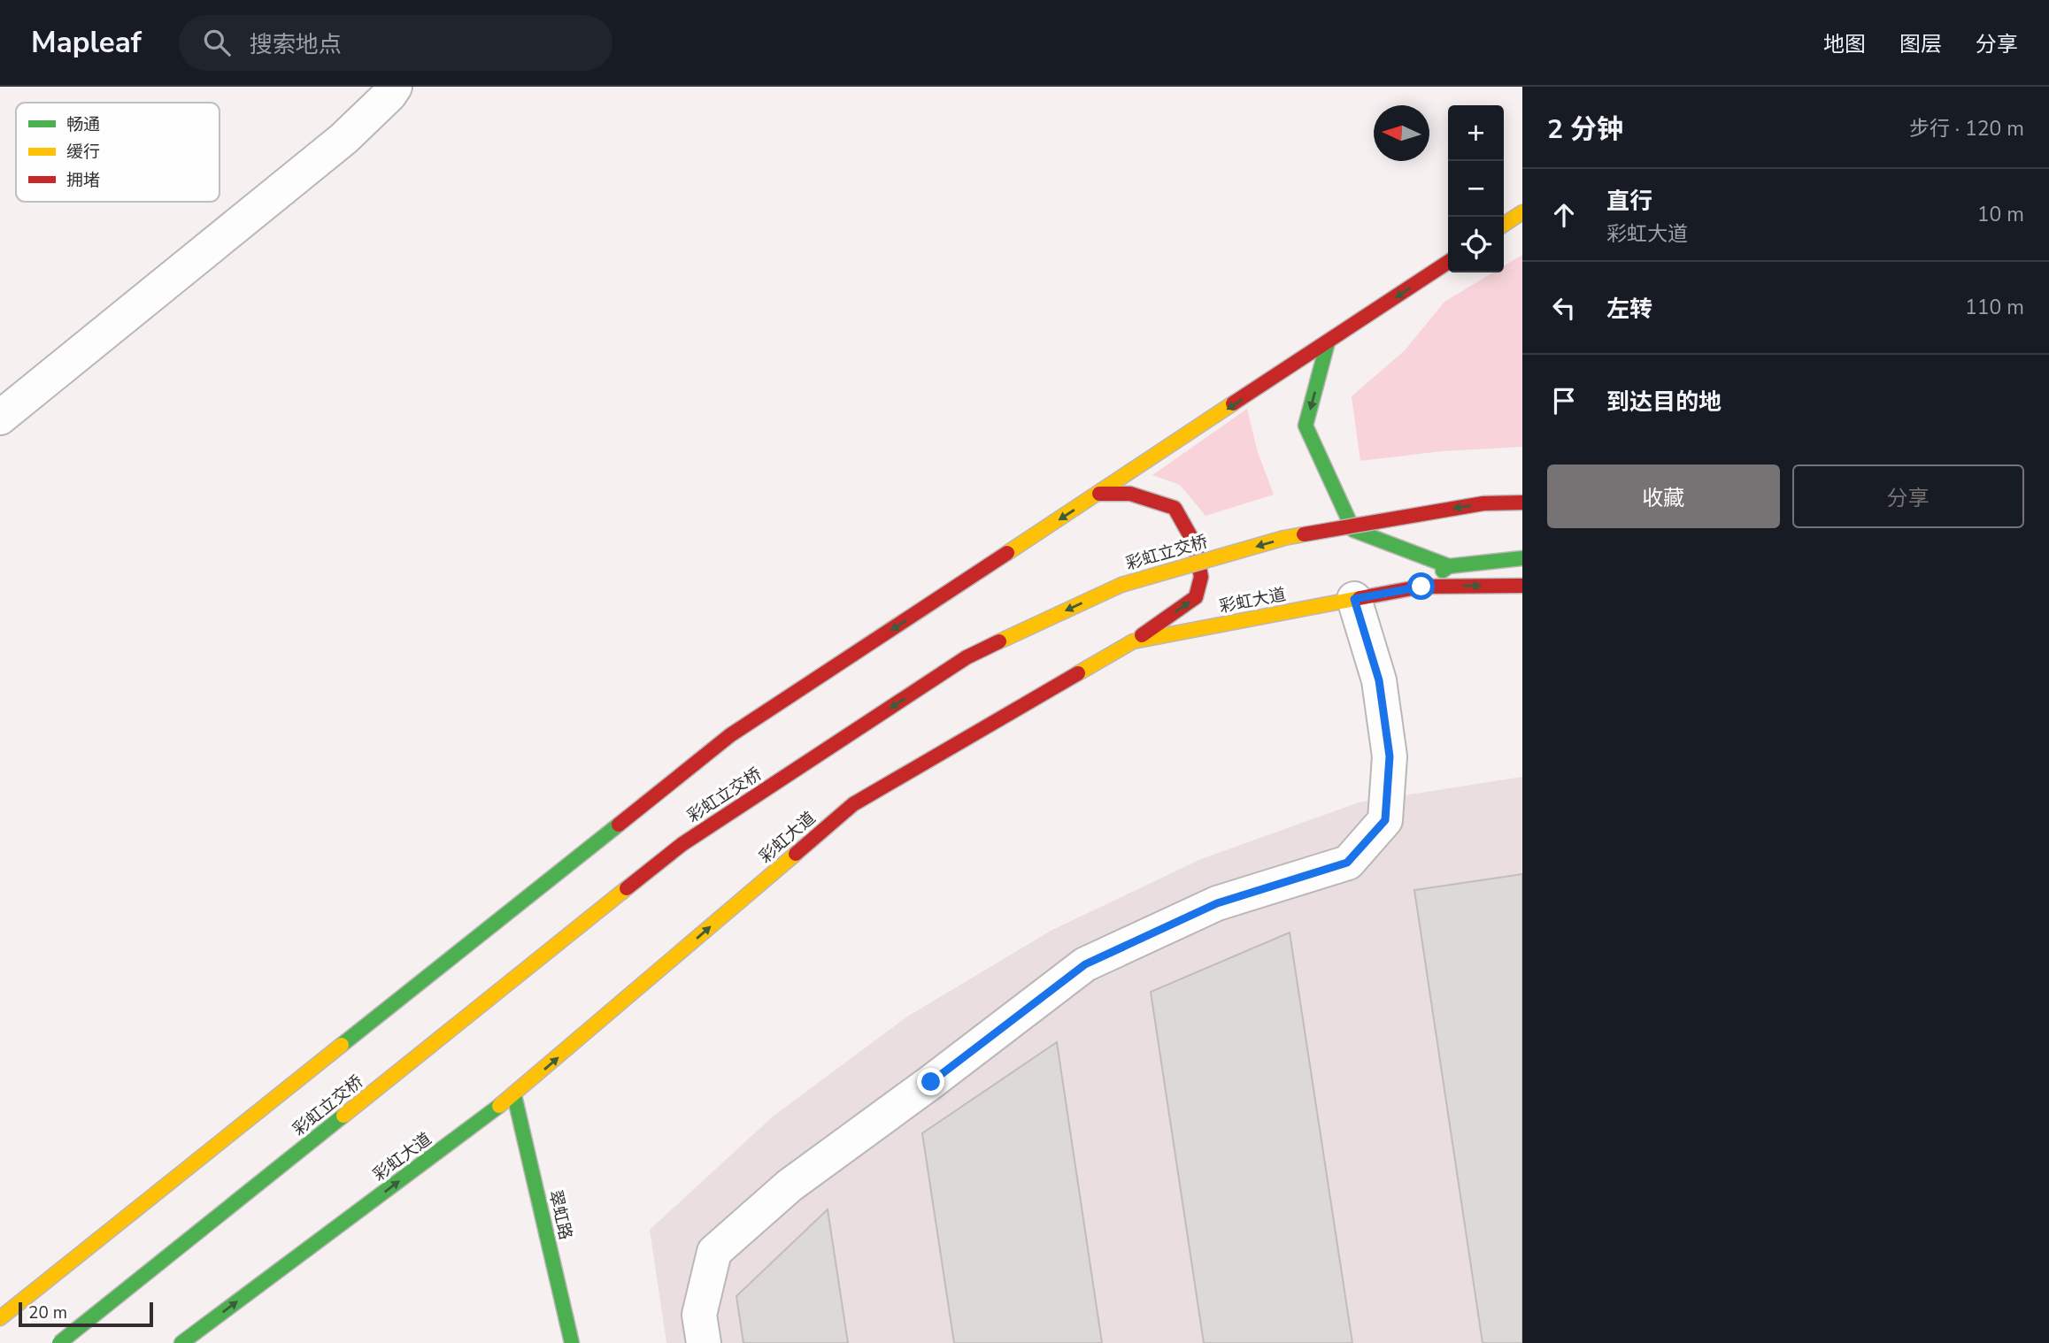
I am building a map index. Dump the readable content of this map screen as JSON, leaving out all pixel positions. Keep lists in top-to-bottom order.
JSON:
{
  "streets": {
    "main road": ["彩虹立交桥", "彩虹大道", "翠虹路"]
  },
  "crossings": [
    ["彩虹大道", "翠虹路"]
  ],
  "one_way": ["彩虹大道"],
  "legend": ["畅通", "缓行", "拥堵"],
  "scale_bar": "20 m",
  "north": "left",
  "page": {
    "header": "Mapleaf",
    "search": "搜索地点",
    "nav": ["地图", "图层", "分享"],
    "heading": ["2 分钟", "步行 · 120 m"],
    "map_buttons": ["+", "−"],
    "list": [
      ["直行", "彩虹大道", "10 m"],
      ["左转", "110 m"],
      "到达目的地"
    ],
    "buttons": ["收藏", "分享"],
    "scale": "20 m"
  }
}
